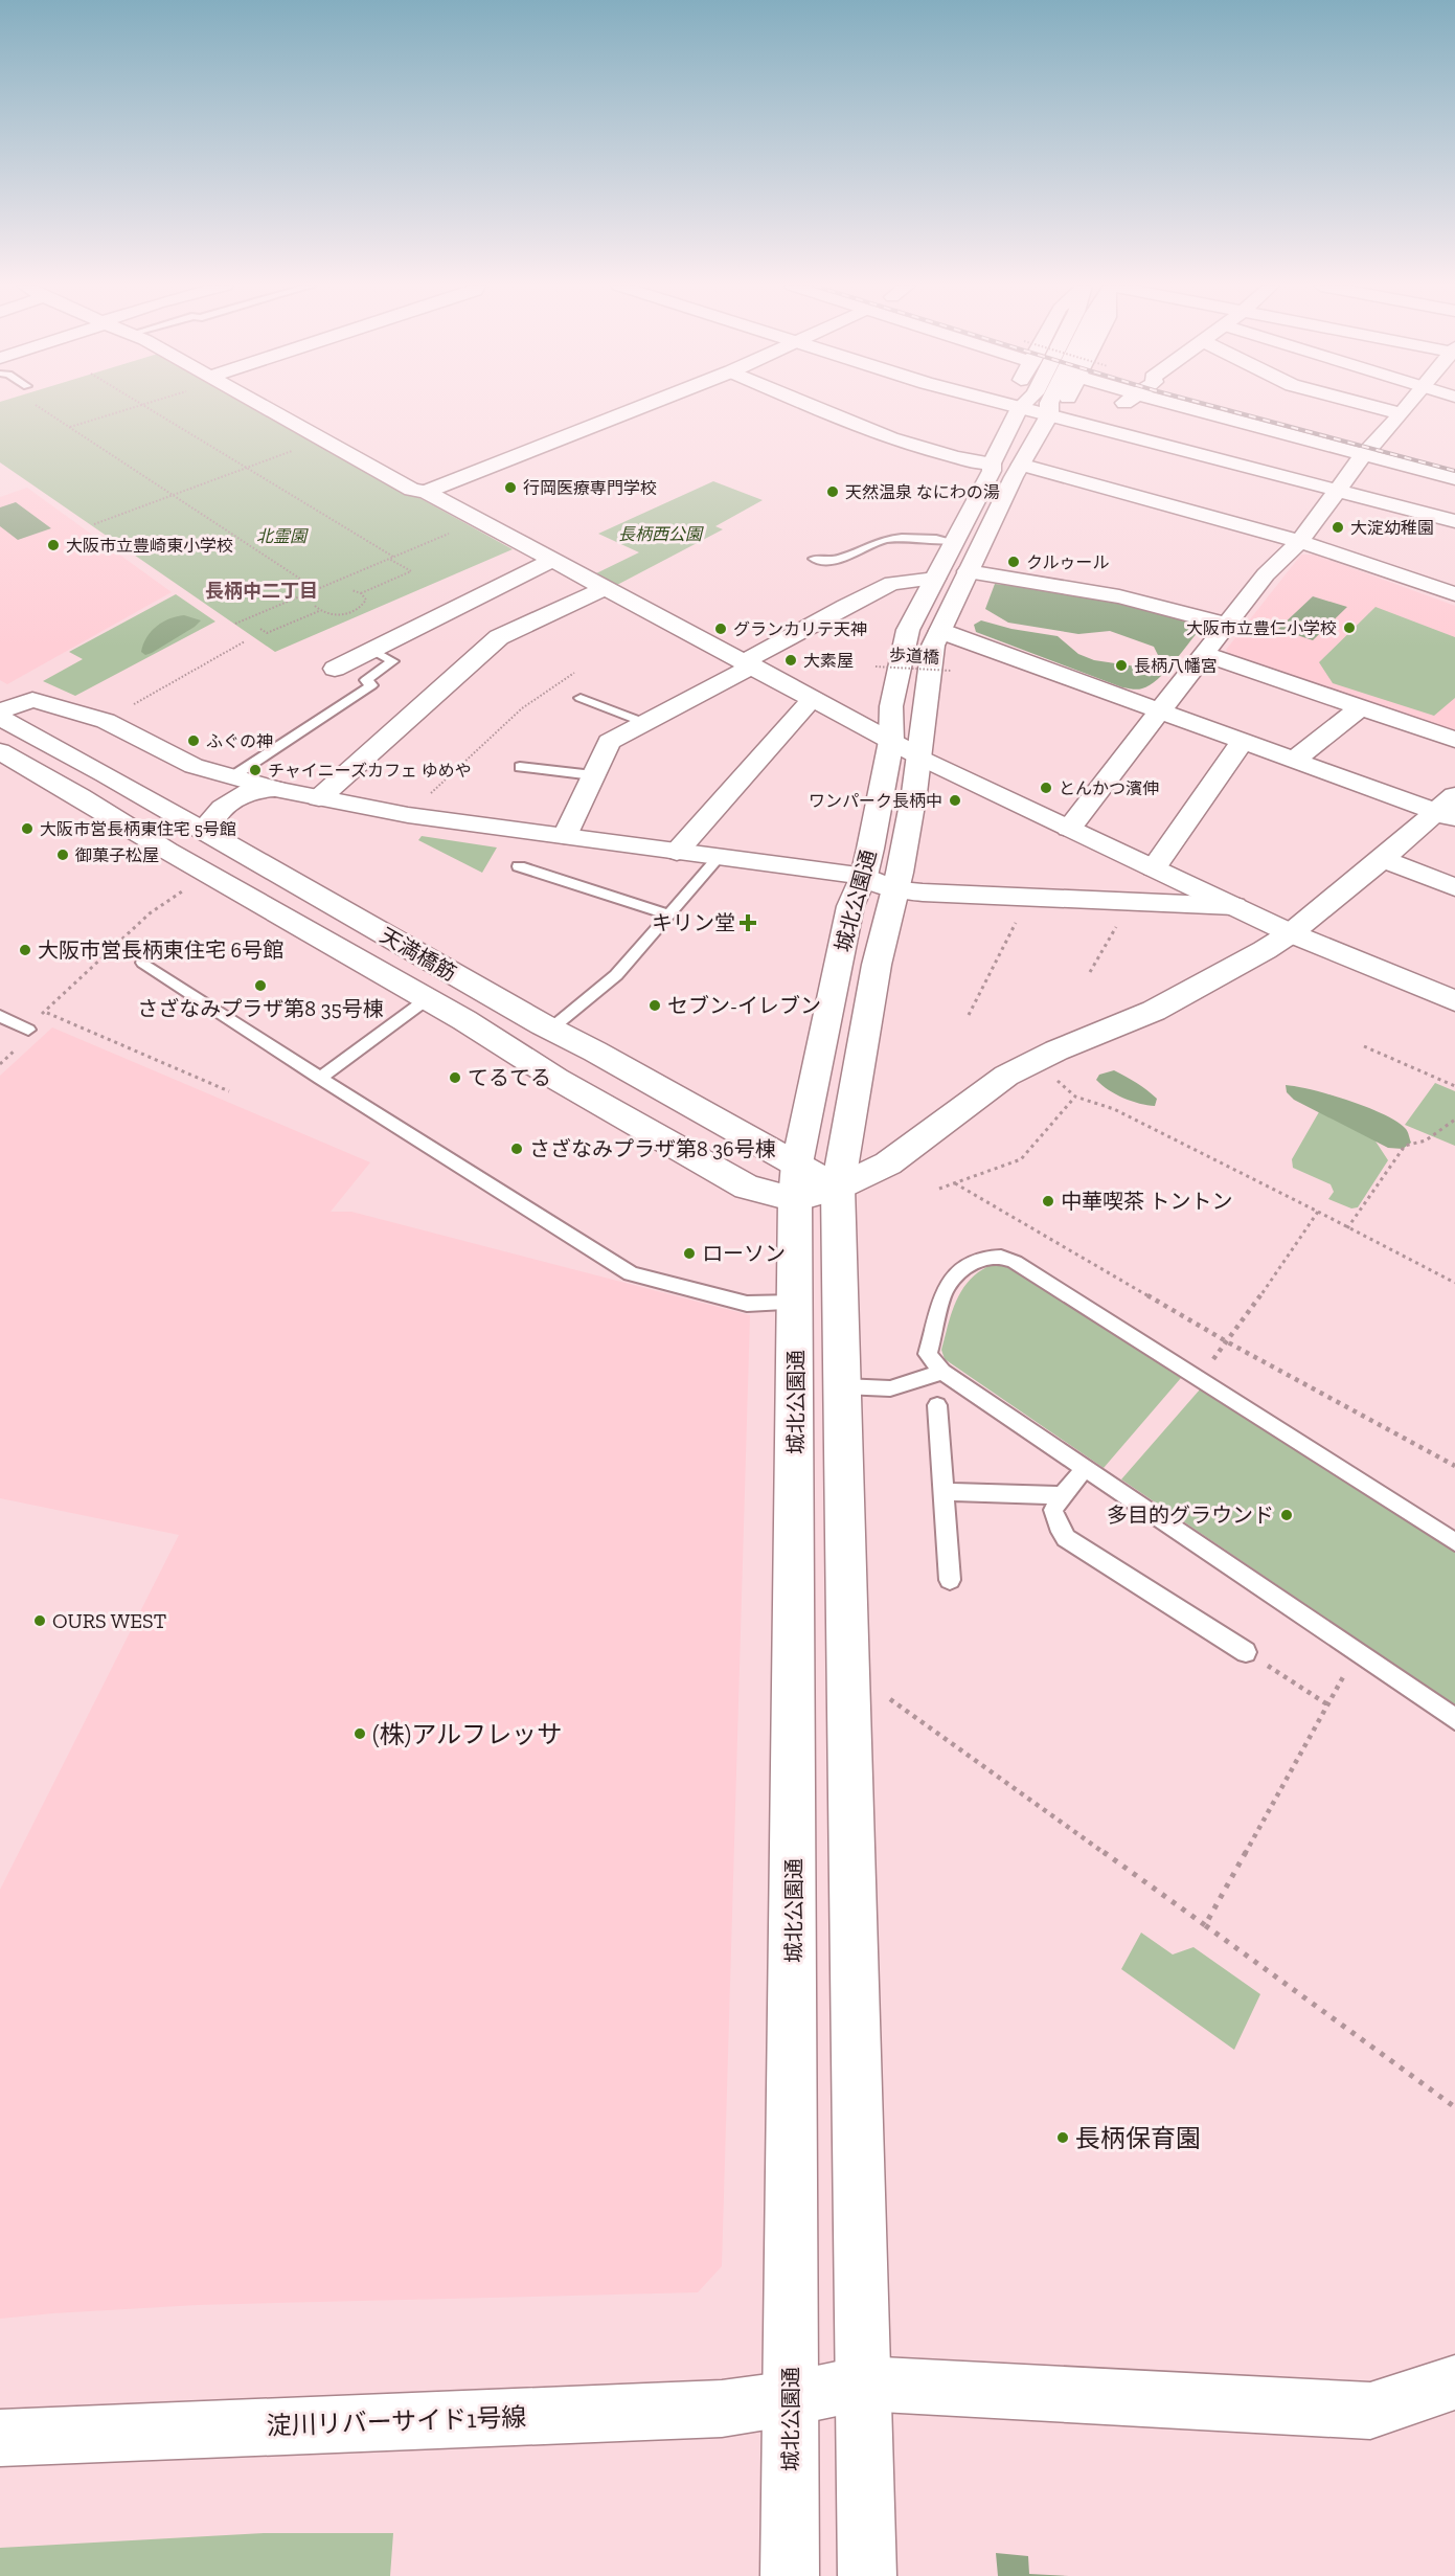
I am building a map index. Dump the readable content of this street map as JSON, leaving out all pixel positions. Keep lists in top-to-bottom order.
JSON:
{
  "streets": {
    "street": ["城北公園通", "天満橋筋", "淀川リバーサイド1号線"],
    "path": ["歩道橋"]
  },
  "crossings": [
    ["城北公園通", "天満橋筋"],
    ["城北公園通", "淀川リバーサイド1号線"]
  ],
  "districts": ["長柄中二丁目"],
  "parks": ["長柄西公園", "北霊園"],
  "places": {
    "other": [
      "行岡医療専門学校",
      "天然温泉 なにわの湯",
      "大淀幼稚園",
      "大阪市立豊崎東小学校",
      "クルゥール",
      "大阪市立豊仁小学校",
      "グランカリテ天神",
      "大素屋",
      "長柄八幡宮",
      "ふぐの神",
      "チャイニーズカフェ ゆめや",
      "とんかつ濱伸",
      "ワンパーク長柄中",
      "大阪市営長柄東住宅 5号館",
      "御菓子松屋",
      "大阪市営長柄東住宅 6号館",
      "さざなみプラザ第8 35号棟",
      "セブン-イレブン",
      "てるてる",
      "さざなみプラザ第8 36号棟",
      "中華喫茶 トントン",
      "ローソン",
      "多目的グラウンド",
      "OURS WEST",
      "(株)アルフレッサ",
      "長柄保育園"
    ],
    "health": ["キリン堂"]
  }
}
